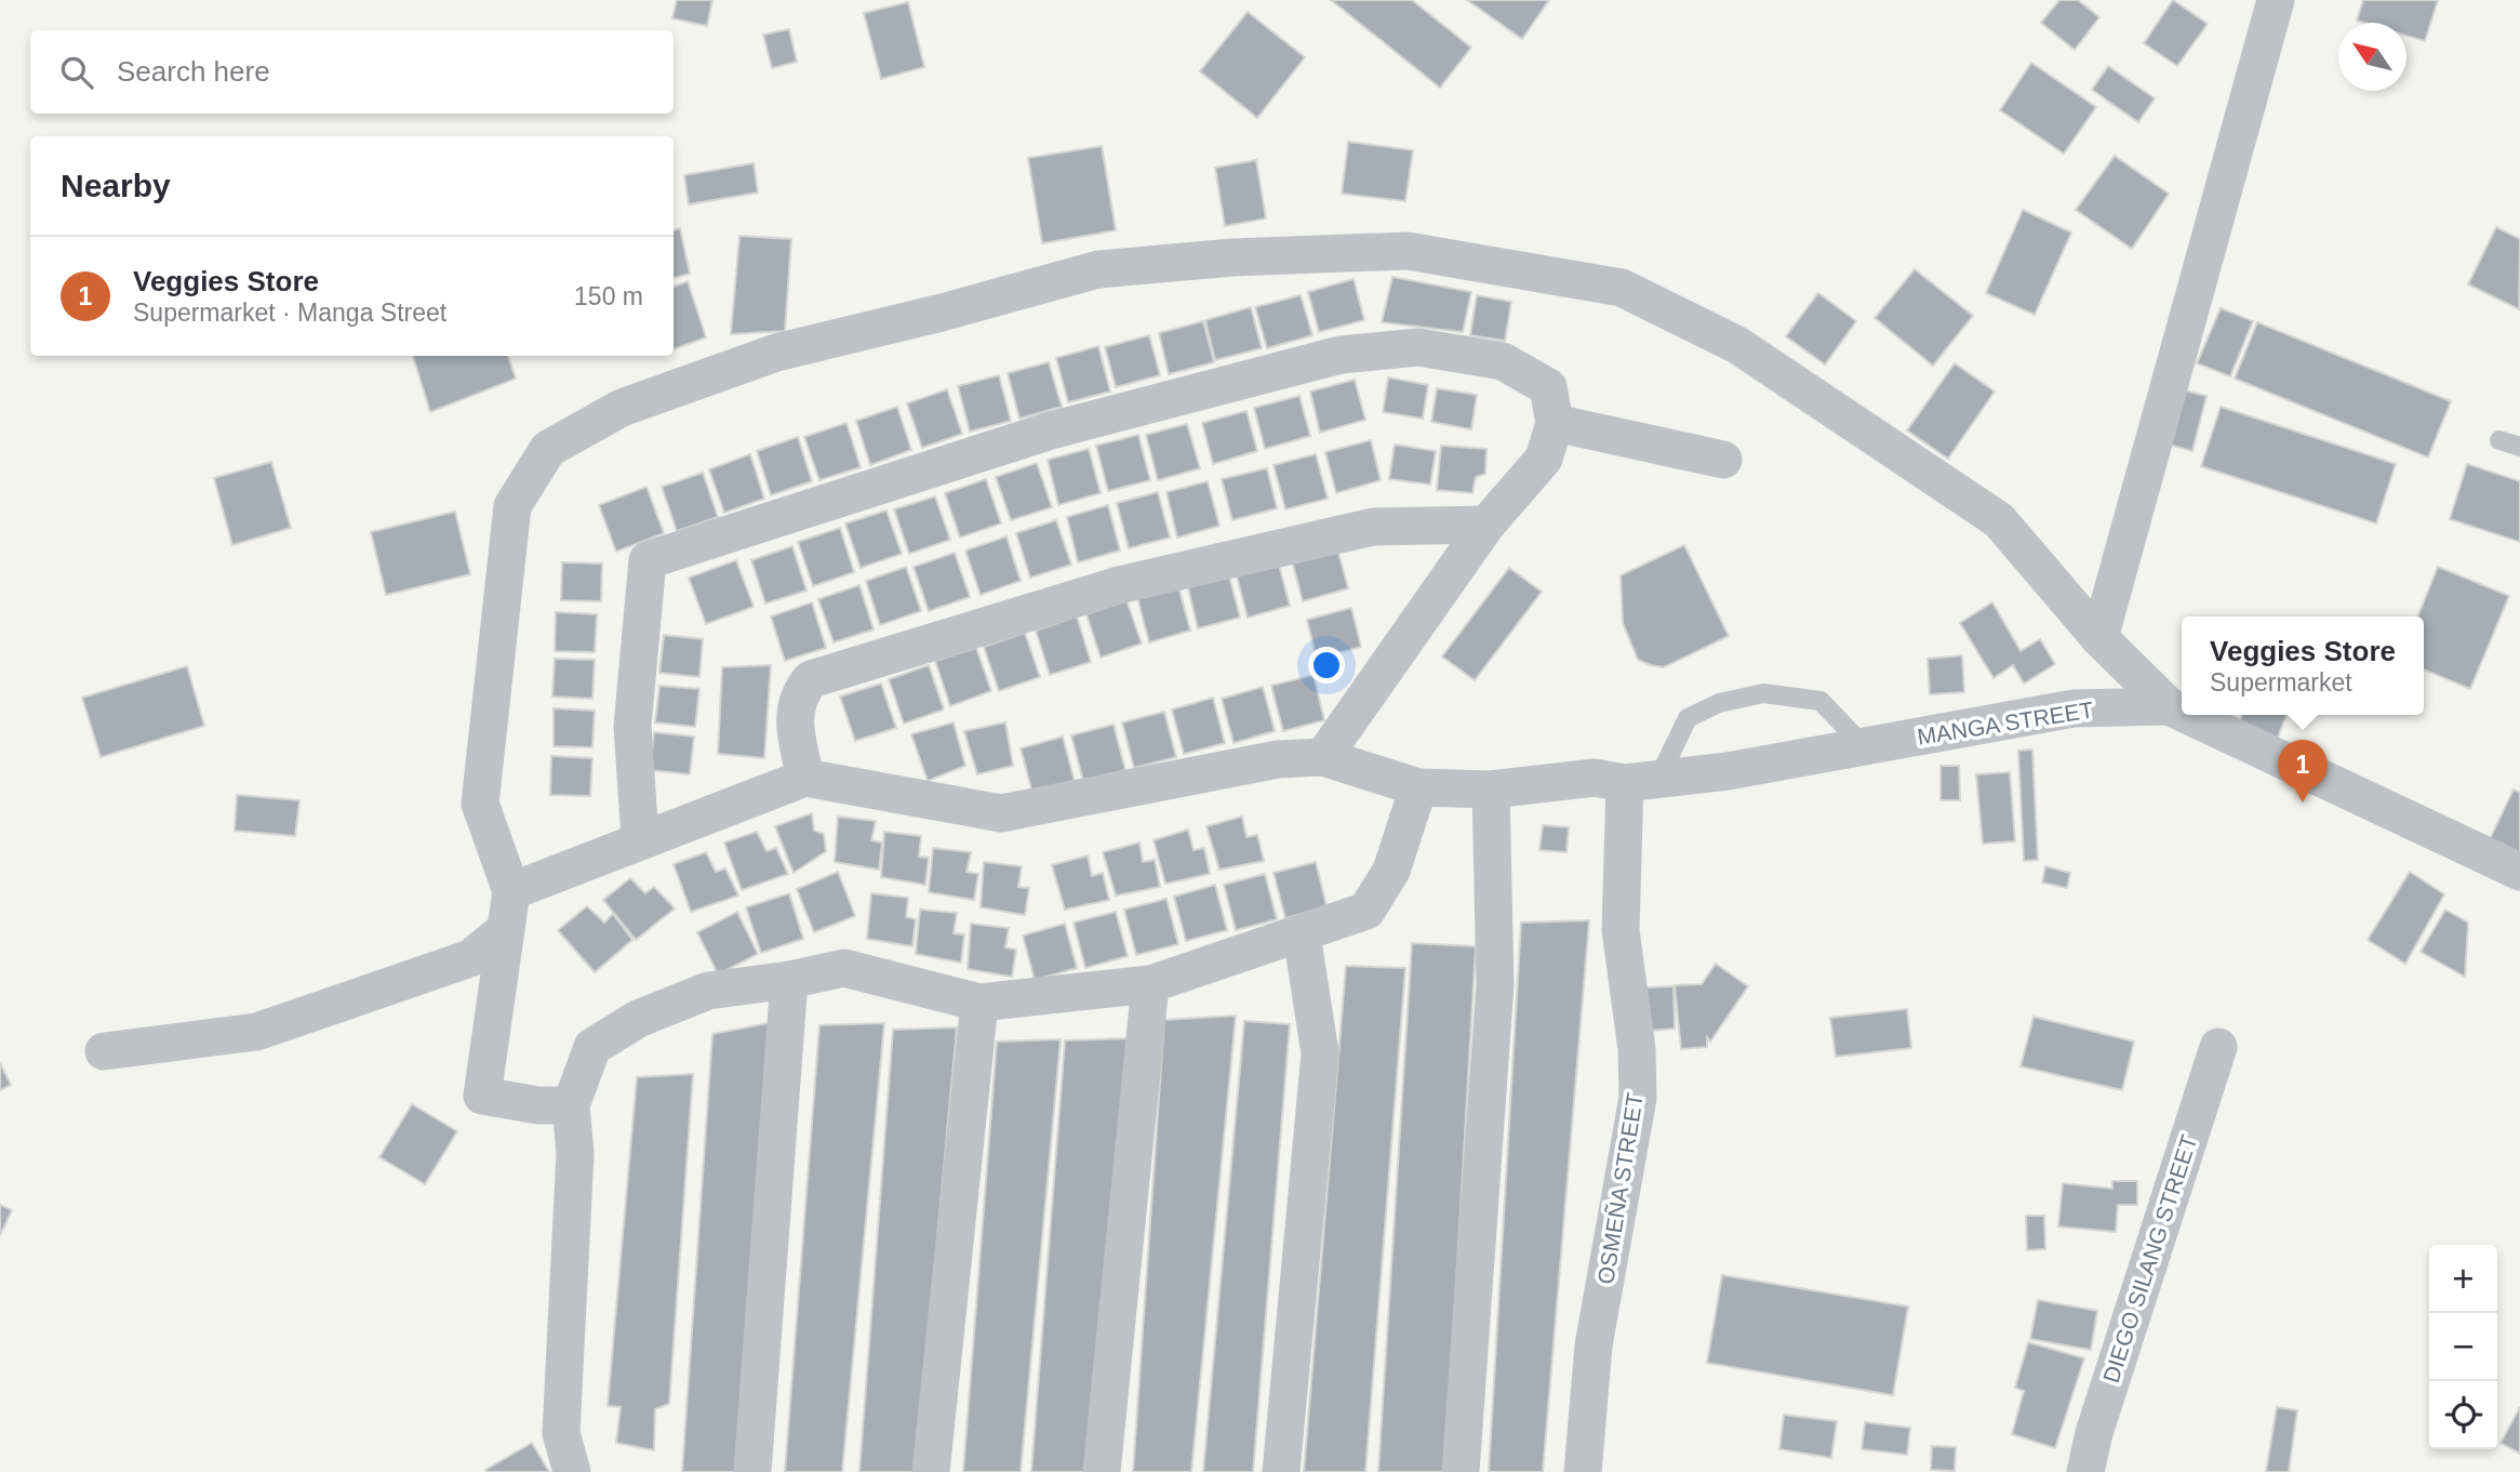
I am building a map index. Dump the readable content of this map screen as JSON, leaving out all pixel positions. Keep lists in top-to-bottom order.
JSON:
{
  "streets": {
    "street": ["MANGA STREET", "OSMEÑA STREET", "DIEGO SILANG STREET"]
  },
  "crossings": [
    ["MANGA STREET", "OSMEÑA STREET"]
  ],
  "north": "top left",
  "page": {
    "search": "Search here",
    "heading": "Nearby",
    "list": [
      {
        "mark": "1",
        "name": "Veggies Store",
        "note": "Supermarket · Manga Street",
        "value": "150 m"
      }
    ],
    "popup": ["Veggies Store", "Supermarket"],
    "pins": "1",
    "map_buttons": ["+", "−"]
  }
}
